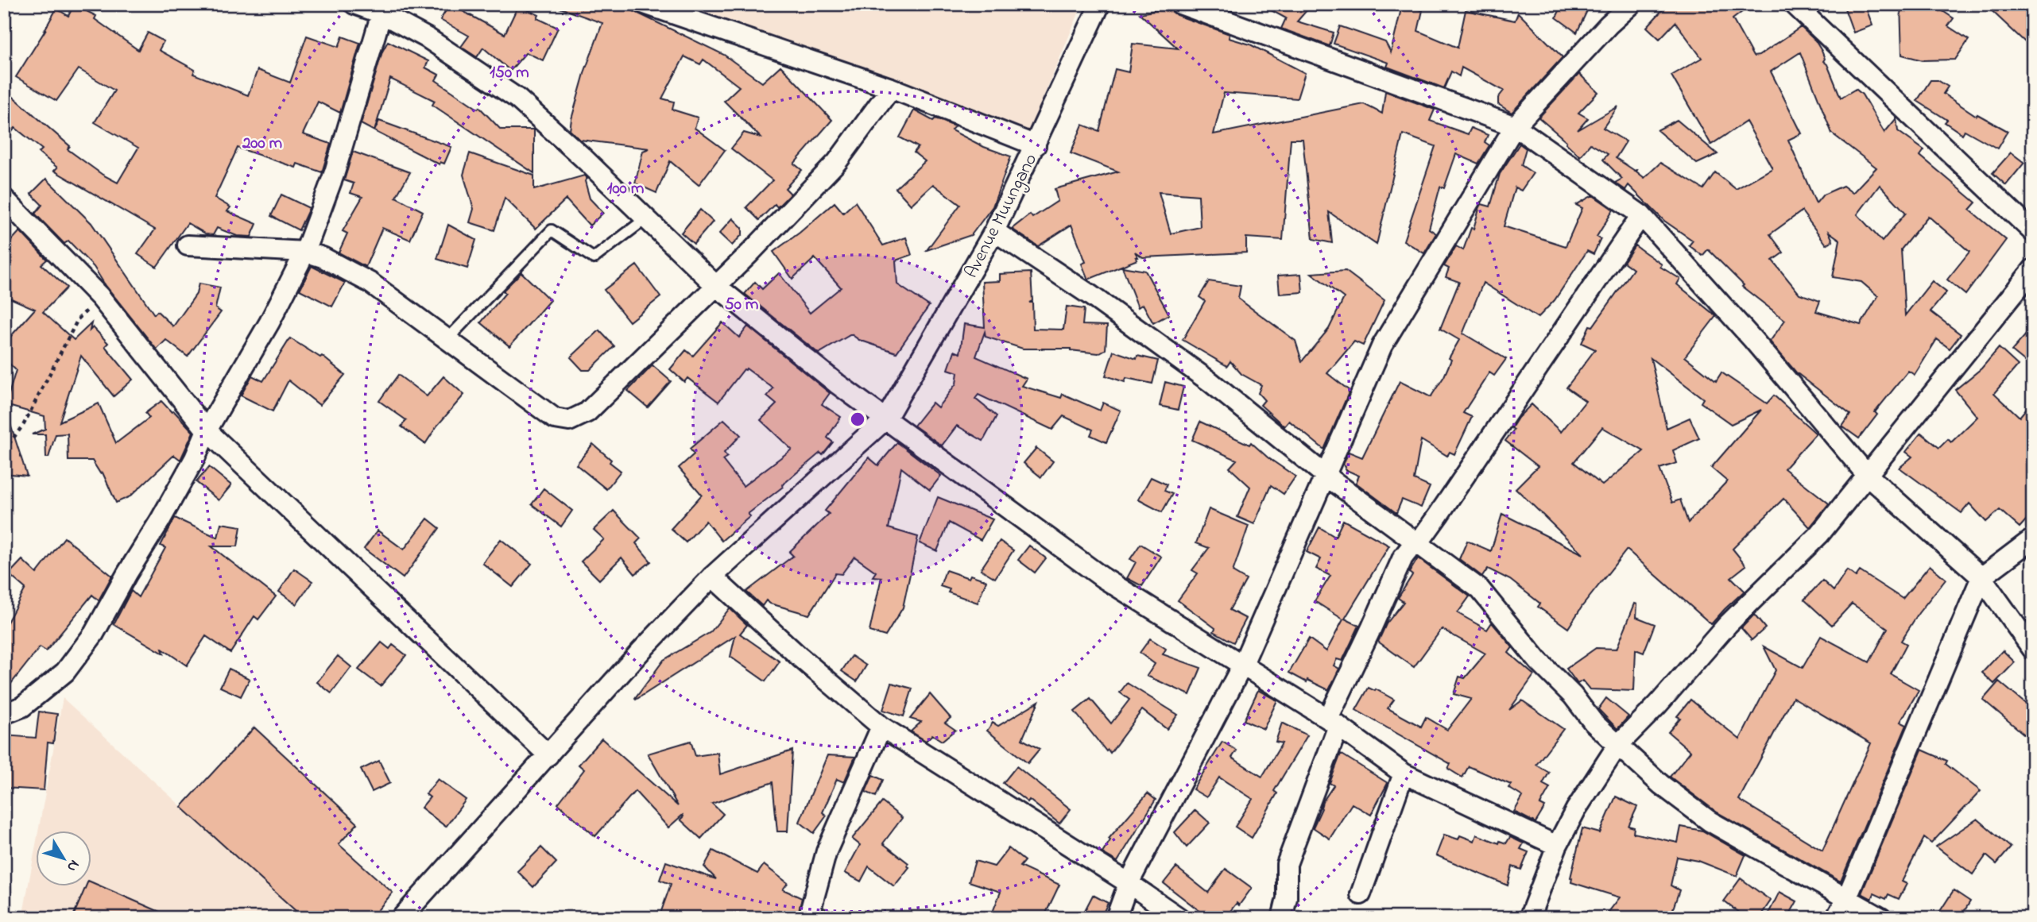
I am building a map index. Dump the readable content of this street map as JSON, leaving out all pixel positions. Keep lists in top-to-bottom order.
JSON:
{
  "streets": {
    "street": ["Avenue Muungano"]
  },
  "north": "bottom right",
  "rings": [
    "150 m",
    "200 m",
    "100 m",
    "50 m"
  ]
}
